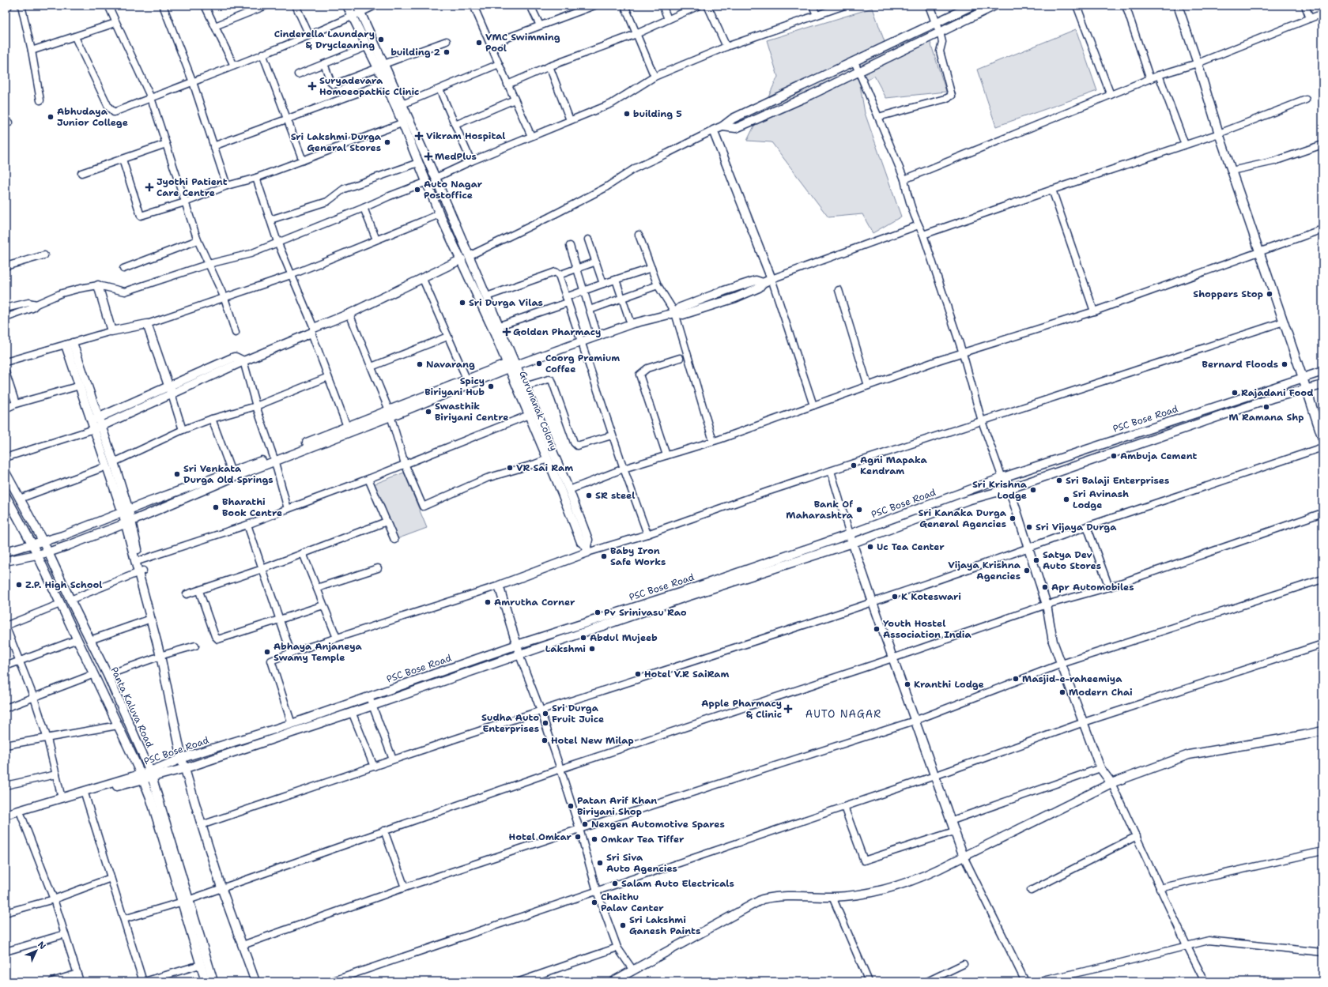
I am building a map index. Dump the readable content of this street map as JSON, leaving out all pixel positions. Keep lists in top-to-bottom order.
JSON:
{
  "streets": {
    "street": ["Gurunanak Colony", "PSC Bose Road", "Panta Kaluva Road"]
  },
  "crossings": [
    ["PSC Bose Road", "Panta Kaluva Road"]
  ],
  "districts": ["AUTO NAGAR"],
  "places": {
    "other": [
      "Cinderella Laundary & Drycleaning",
      "VMC Swimming Pool",
      "building 2",
      "building 5",
      "Abhudaya Junior College",
      "Sri Lakshmi Durga General Stores",
      "Auto Nagar Postoffice",
      "Shoppers Stop",
      "Sri Durga Vilas",
      "Coorg Premium Coffee",
      "Navarang",
      "Bernard Floods",
      "Spicy Biriyani Hub",
      "Rajadani Food",
      "M Ramana Shp",
      "Swasthik Biriyani Centre",
      "Ambuja Cement",
      "Agni Mapaka Kendram",
      "VR Sai Ram",
      "Sri Venkata Durga Old Springs",
      "Sri Balaji Enterprises",
      "Sri Krishna Lodge",
      "SR steel",
      "Sri Avinash Lodge",
      "Bharathi Book Centre",
      "Bank Of Maharashtra",
      "Sri Kanaka Durga General Agencies",
      "Sri Vijaya Durga",
      "Uc Tea Center",
      "Baby Iron Safe Works",
      "Satya Dev Auto Stores",
      "Vijaya Krishna Agencies",
      "Z.P. High School",
      "Apr Automobiles",
      "K Koteswari",
      "Amrutha Corner",
      "Pv Srinivasu Rao",
      "Youth Hostel Association India",
      "Abdul Mujeeb",
      "Lakshmi",
      "Abhaya Anjaneya Swamy Temple",
      "Hotel V.R SaiRam",
      "Masjid-e-raheemiya",
      "Kranthi Lodge",
      "Modern Chai",
      "Sri Durga Fruit Juice",
      "Sudha Auto Enterprises",
      "Hotel New Milap",
      "Patan Arif Khan Biriyani Shop",
      "Nexgen Automotive Spares",
      "Hotel Omkar",
      "Omkar Tea Tiffer",
      "Sri Siva Auto Agencies",
      "Salam Auto Electricals",
      "Chaithu Palav Center",
      "Sri Lakshmi Ganesh Paints"
    ],
    "health": [
      "Suryadevara Homoeopathic Clinic",
      "Vikram Hospital",
      "MedPlus",
      "Jyothi Patient Care Centre",
      "Golden Pharmacy",
      "Apple Pharmacy & Clinic"
    ]
  },
  "north": "top right"
}
